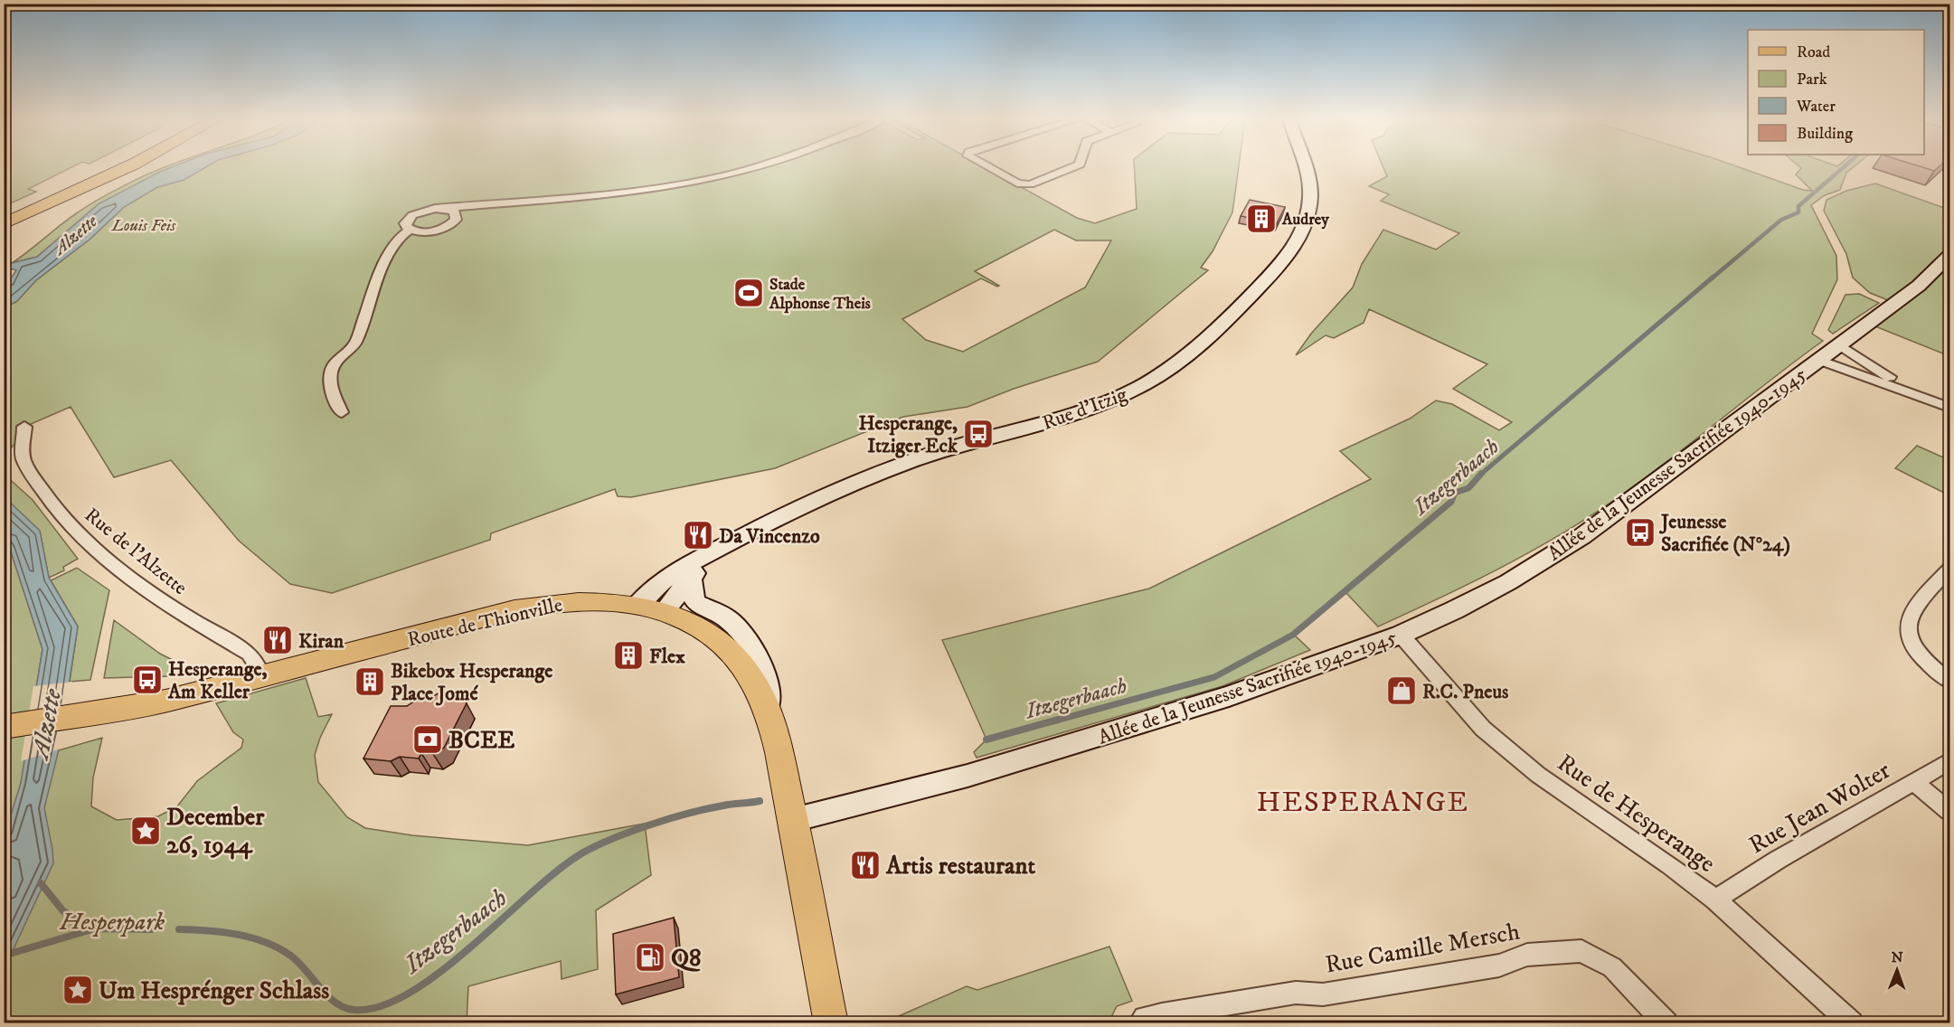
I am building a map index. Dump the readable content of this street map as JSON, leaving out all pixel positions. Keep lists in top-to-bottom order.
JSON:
{
  "streets": {
    "main road": ["Rue d'Itzig", "Allée de la Jeunesse Sacrifiée 1940-1945", "Route de Thionville"],
    "street": [
      "Rue de l'Alzette",
      "Rue Jean Wolter",
      "Rue de Hesperange",
      "Rue Camille Mersch"
    ]
  },
  "crossings": [
    ["Rue d'Itzig", "Route de Thionville"],
    ["Allée de la Jeunesse Sacrifiée 1940-1945", "Route de Thionville"],
    ["Allée de la Jeunesse Sacrifiée 1940-1945", "Rue de Hesperange"],
    ["Rue de l'Alzette", "Route de Thionville"],
    ["Rue Jean Wolter", "Rue de Hesperange"]
  ],
  "districts": ["HESPERANGE"],
  "water": ["Alzette", "Itzegerbaach"],
  "parks": ["Louis Feis", "Hesperpark"],
  "places": {
    "building": ["Audrey", "Flex", "Bikebox Hesperange Place Jomé"],
    "sports": ["Stade Alphonse Theis"],
    "bus stop": ["Hesperange, Itziger Eck", "Jeunesse Sacrifiée (N°24)", "Hesperange, Am Keller"],
    "restaurant": ["Da Vincenzo", "Kiran", "Artis restaurant"],
    "shop": ["R.C. Pneus"],
    "bank": ["BCEE"],
    "place": ["December 26, 1944", "Um Hesprénger Schlass"],
    "fuel station": ["Q8"]
  },
  "legend": [
    "Road",
    "Park",
    "Water",
    "Building"
  ],
  "north": "top"
}
